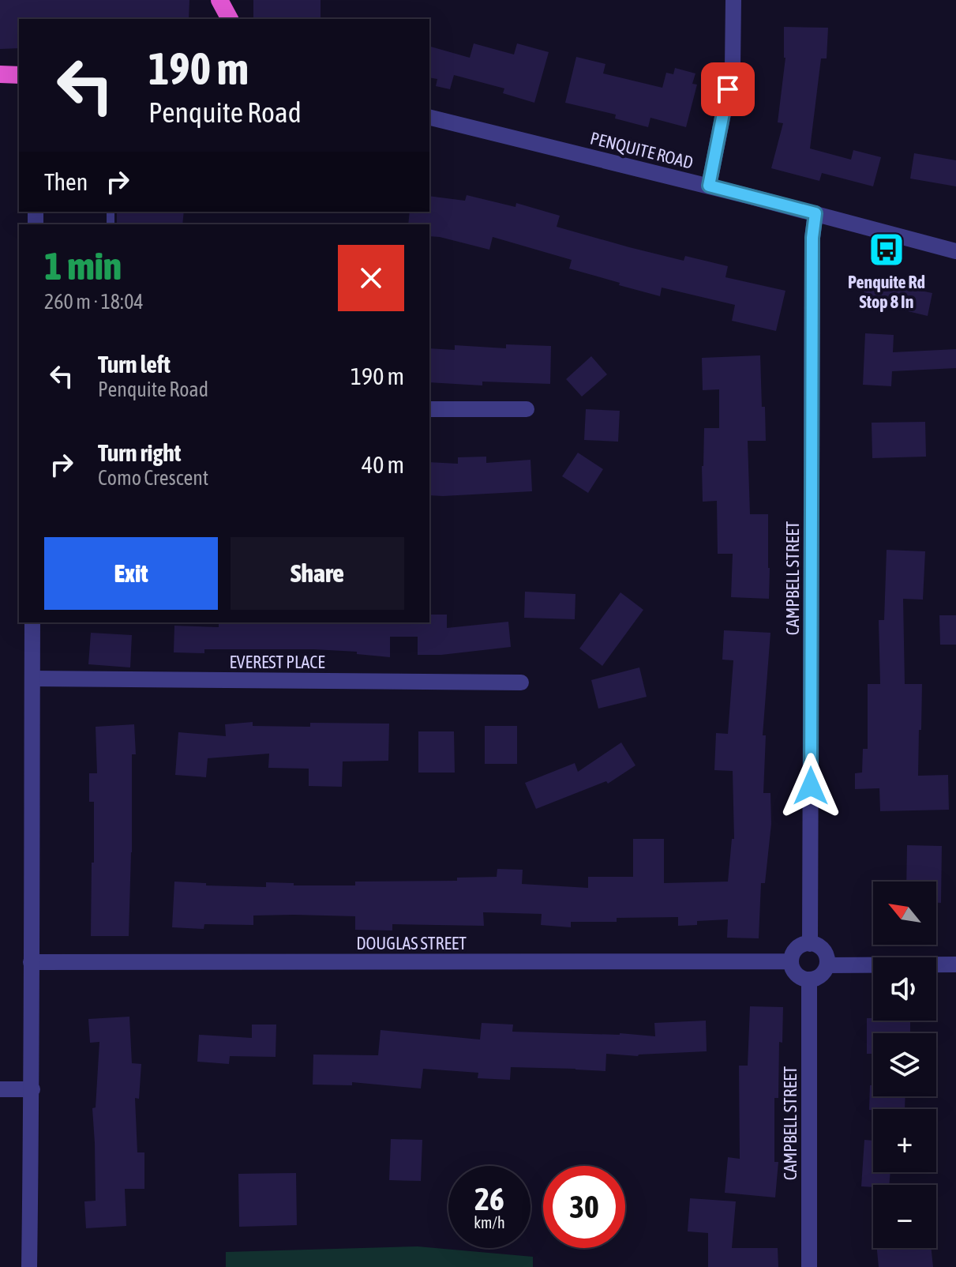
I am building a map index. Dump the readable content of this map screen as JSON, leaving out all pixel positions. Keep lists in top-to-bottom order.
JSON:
{
  "streets": {
    "street": [
      "PENQUITE ROAD",
      "CAMPBELL STREET",
      "EVEREST PLACE",
      "DOUGLAS STREET"
    ]
  },
  "crossings": [
    ["PENQUITE ROAD", "CAMPBELL STREET"],
    ["CAMPBELL STREET", "DOUGLAS STREET"]
  ],
  "places": {
    "bus stop": ["Penquite Rd Stop 8 In"]
  },
  "north": "top left",
  "page": {
    "turn": ["190 m", "Penquite Road"],
    "then": "Then",
    "heading": ["1 min", "260 m · 18:04"],
    "list": [
      {
        "name": "Turn left",
        "note": "Penquite Road",
        "value": "190 m"
      },
      {
        "name": "Turn right",
        "note": "Como Crescent",
        "value": "40 m"
      }
    ],
    "buttons": ["Exit", "Share"],
    "map_buttons": ["+", "−"],
    "speed": "26 km/h",
    "limit": "30"
  }
}
